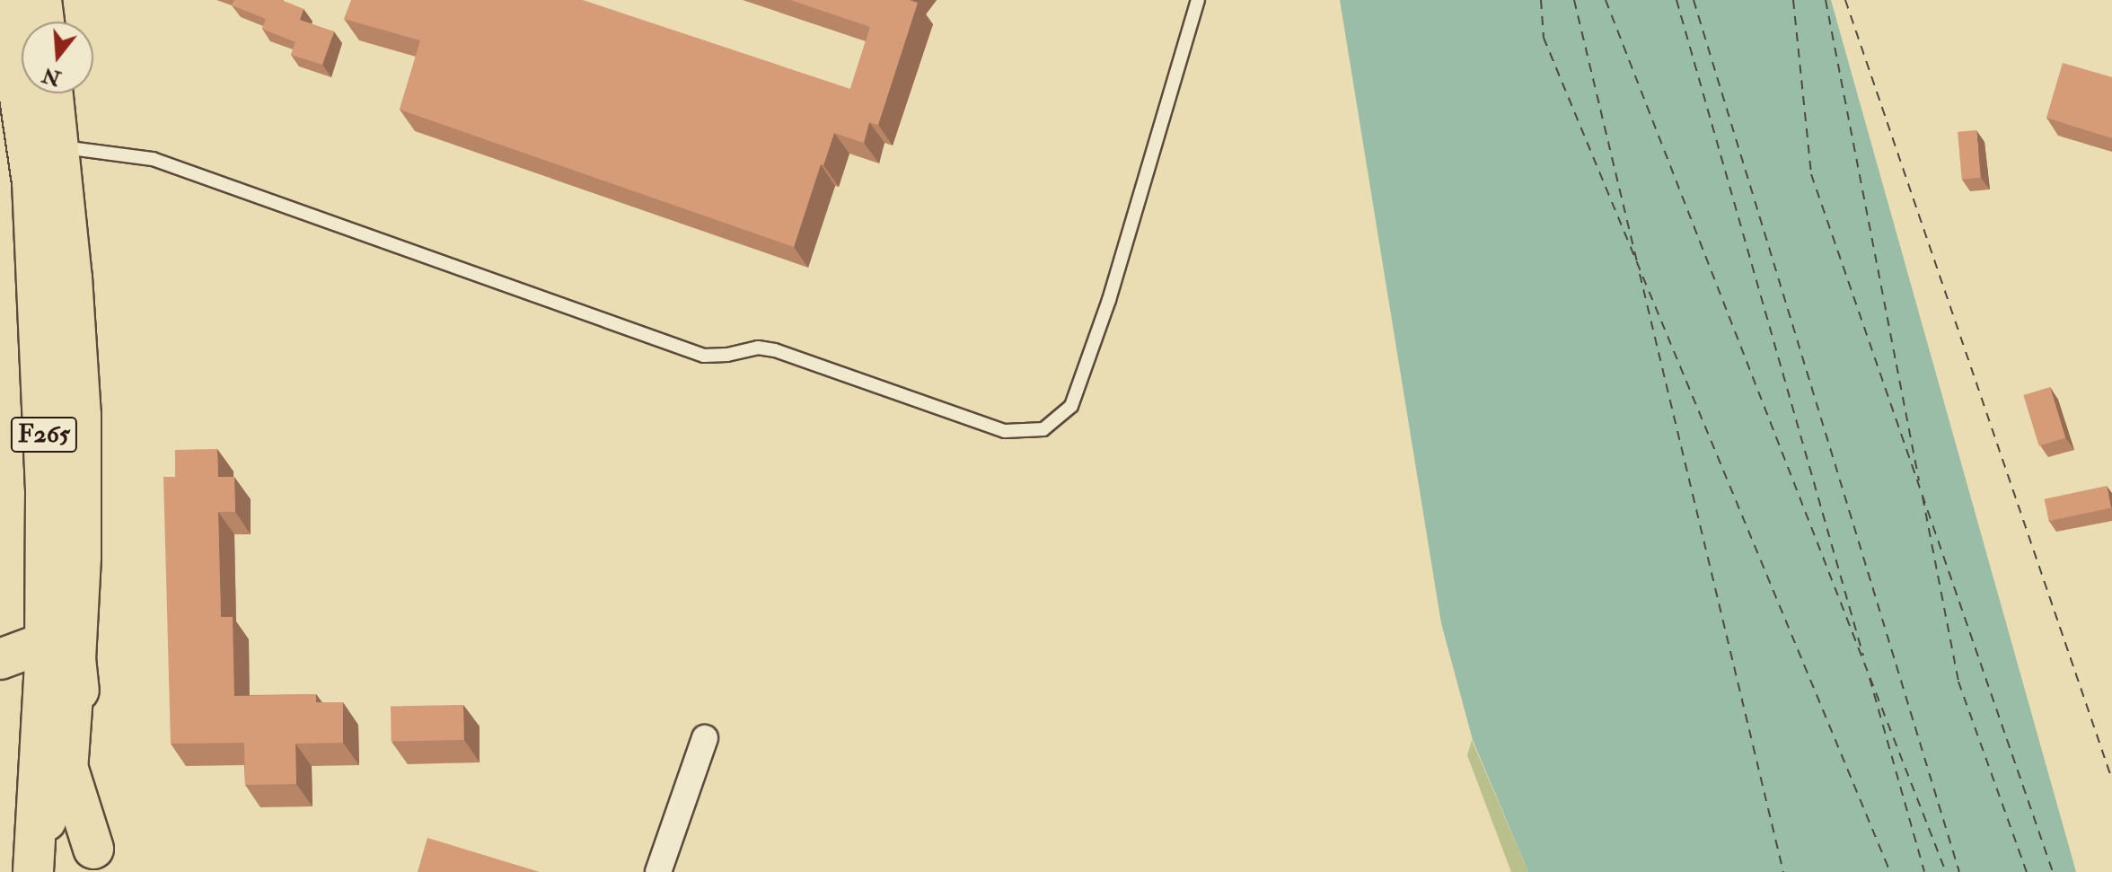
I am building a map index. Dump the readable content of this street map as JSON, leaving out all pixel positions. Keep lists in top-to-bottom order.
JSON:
{
  "streets": {
    "main road": ["F265"]
  },
  "north": "bottom"
}
